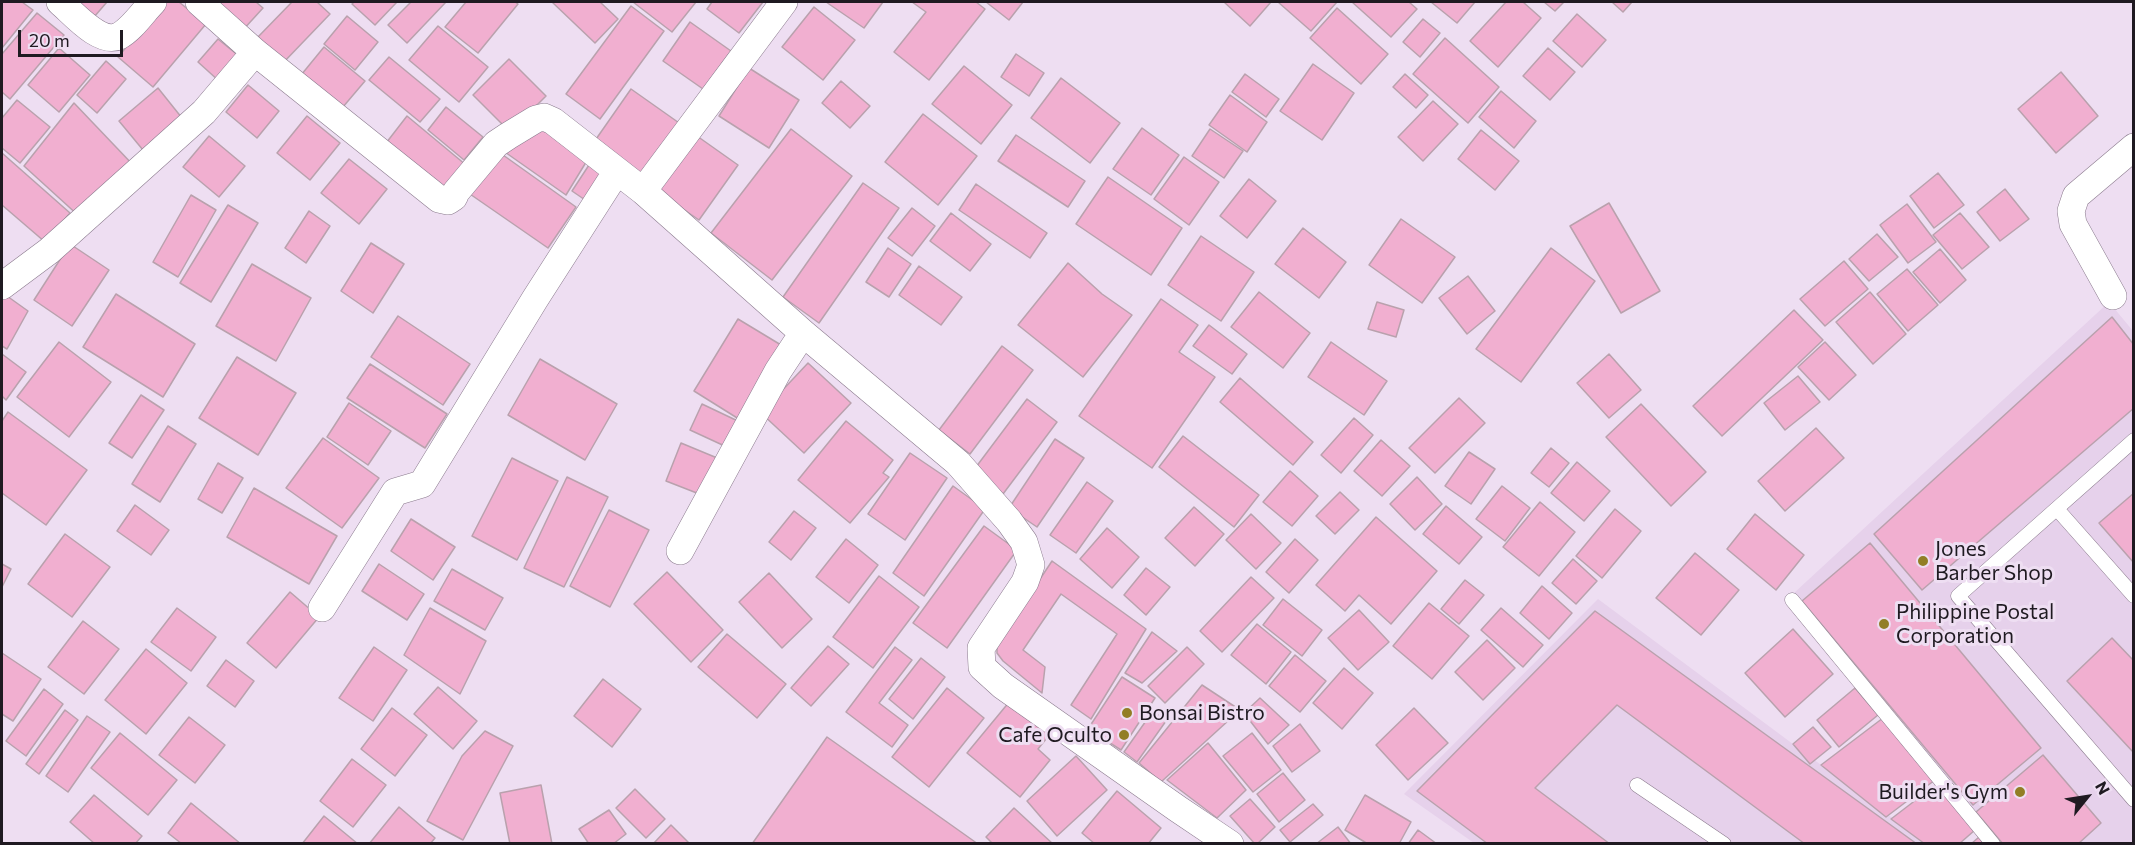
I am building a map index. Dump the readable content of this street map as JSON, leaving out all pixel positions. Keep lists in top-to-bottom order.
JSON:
{
  "places": [
    "Jones Barber Shop",
    "Philippine Postal Corporation",
    "Bonsai Bistro",
    "Cafe Oculto",
    "Builder's Gym"
  ],
  "scale_bar": "20 m",
  "north": "top right"
}
